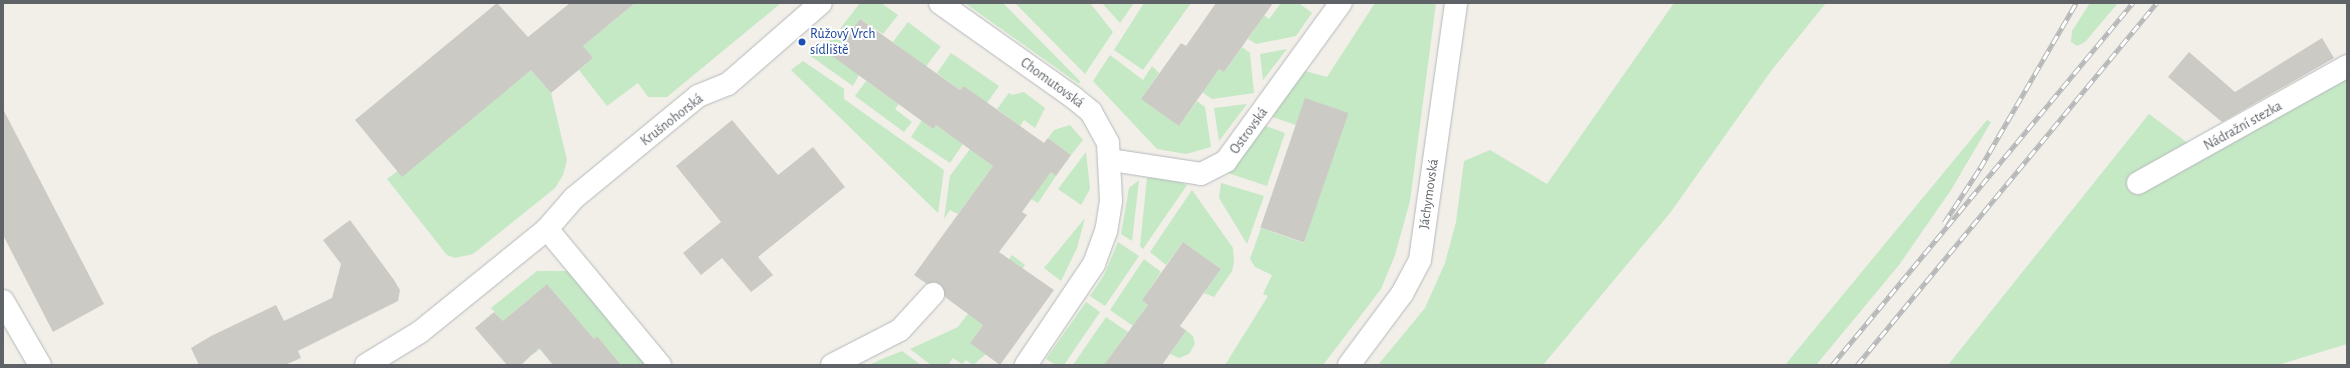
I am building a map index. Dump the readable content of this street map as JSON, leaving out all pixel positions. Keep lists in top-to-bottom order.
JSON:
{
  "streets": {
    "street": [
      "Chomutovská",
      "Krušnohorská",
      "Nádražní stezka",
      "Ostrovská",
      "Jáchymovská"
    ]
  },
  "crossings": [
    ["Chomutovská", "Ostrovská"]
  ],
  "places": ["Růžový Vrch sídliště"]
}
